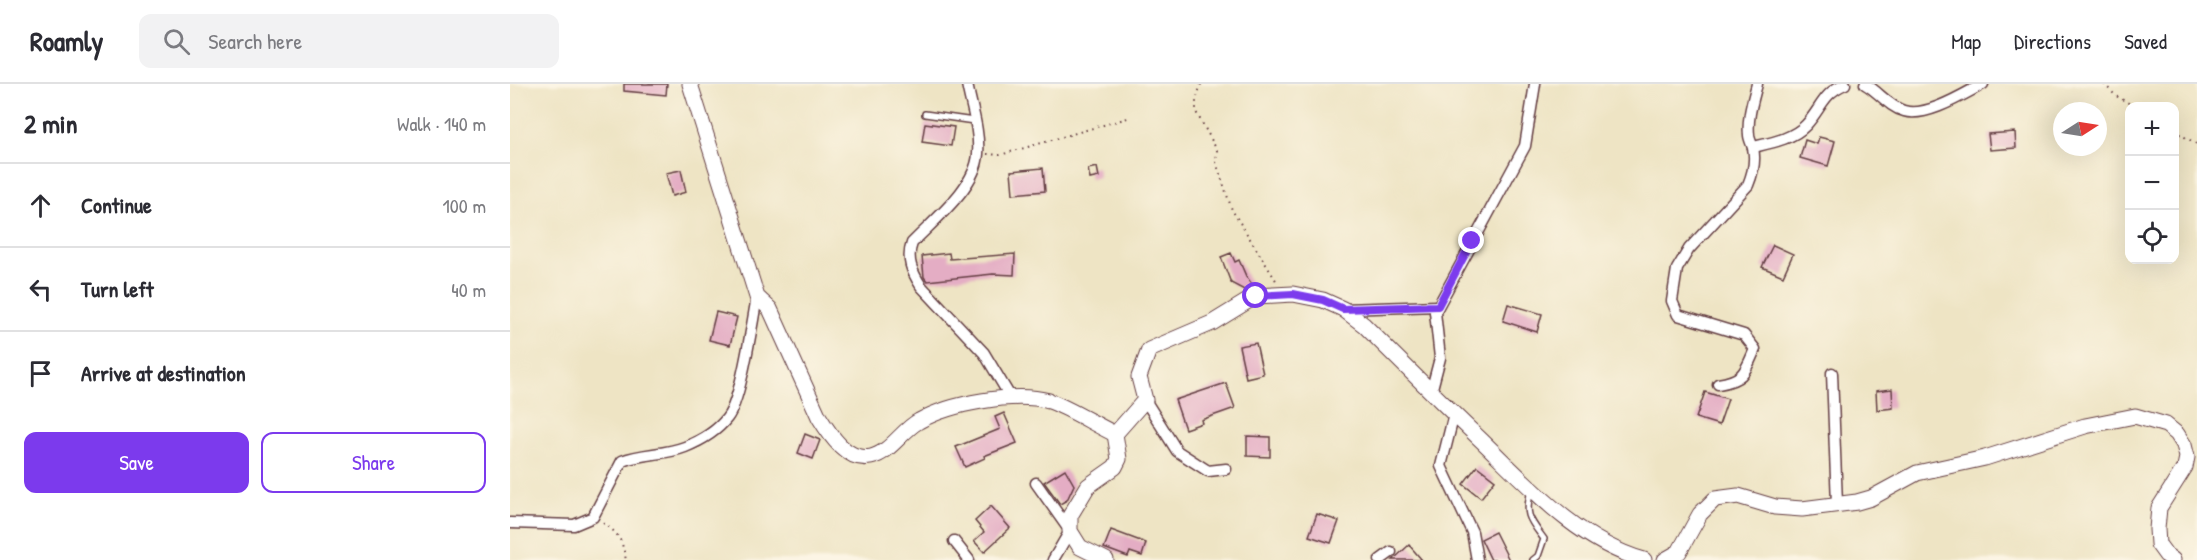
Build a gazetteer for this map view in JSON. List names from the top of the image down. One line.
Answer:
{"north":"right","page":{"header":"Roamly","search":"Search here","nav":["Map","Directions","Saved"],"heading":["2 min","Walk · 140 m"],"map_buttons":["+","−"],"list":[["Continue","100 m"],["Turn left","40 m"],"Arrive at destination"],"buttons":["Save","Share"]}}
